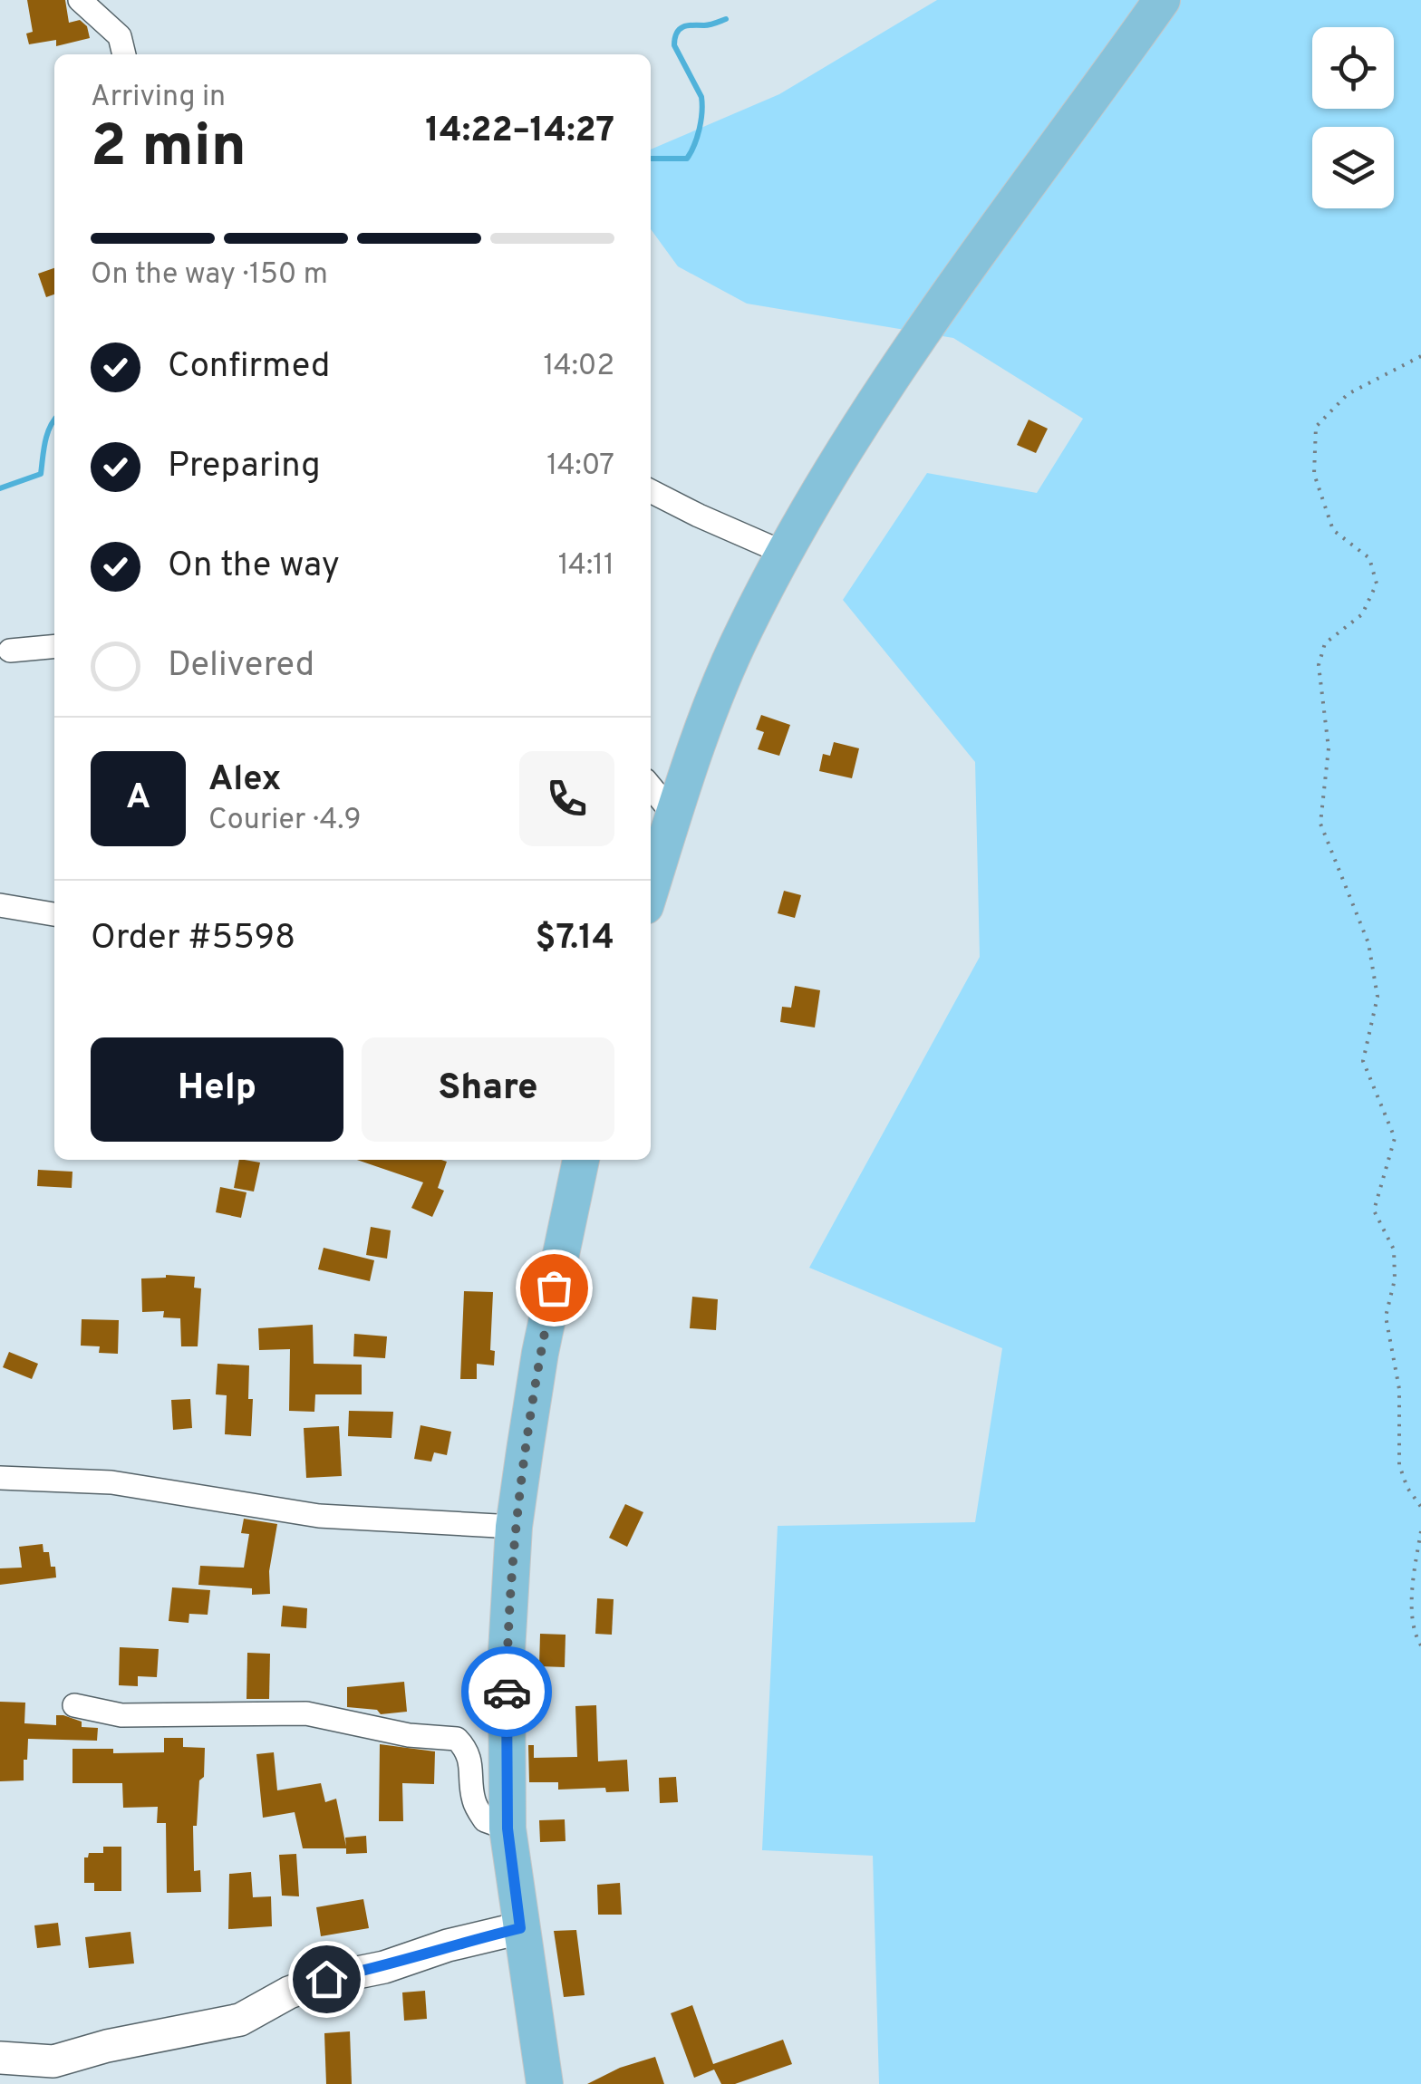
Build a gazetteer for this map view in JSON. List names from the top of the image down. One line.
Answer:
{"page":{"heading":["2 min","Arriving in","14:22–14:27"],"panel":["Alex","Courier · 4.9","Order #5598","$7.14"],"bar":"On the way · 150 m","list":[["Confirmed","14:02"],["Preparing","14:07"],["On the way","14:11"],"Delivered"],"round":"A","buttons":["Help","Share"]}}
